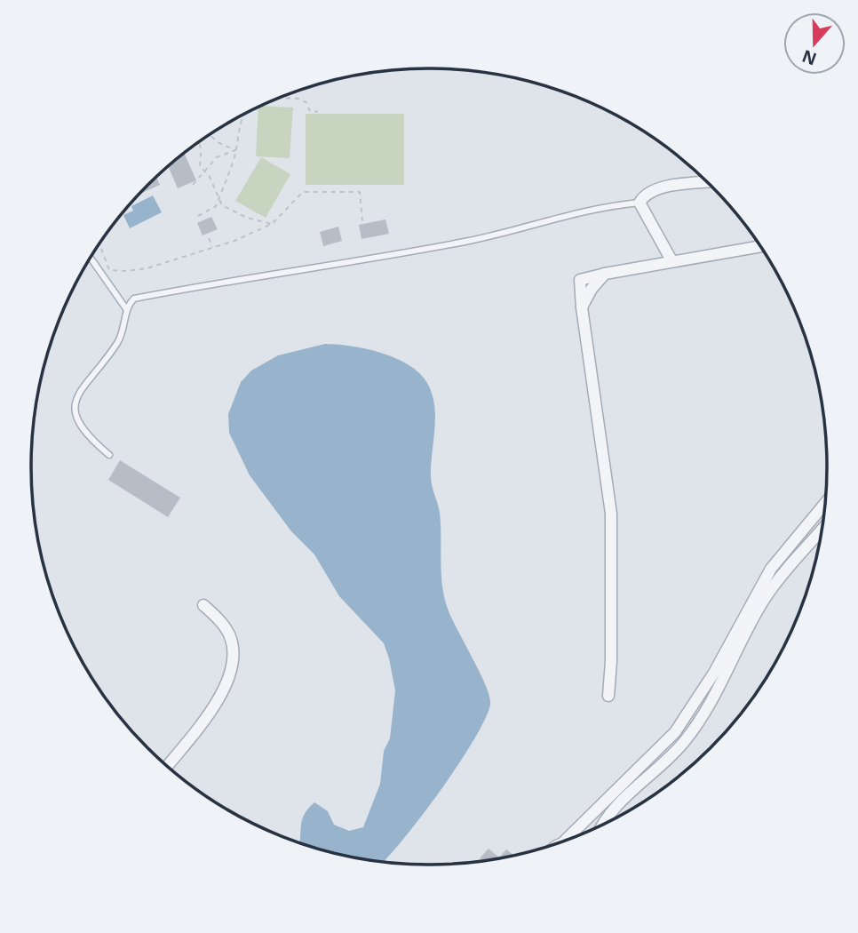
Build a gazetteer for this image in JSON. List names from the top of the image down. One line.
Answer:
{"north":"bottom"}
